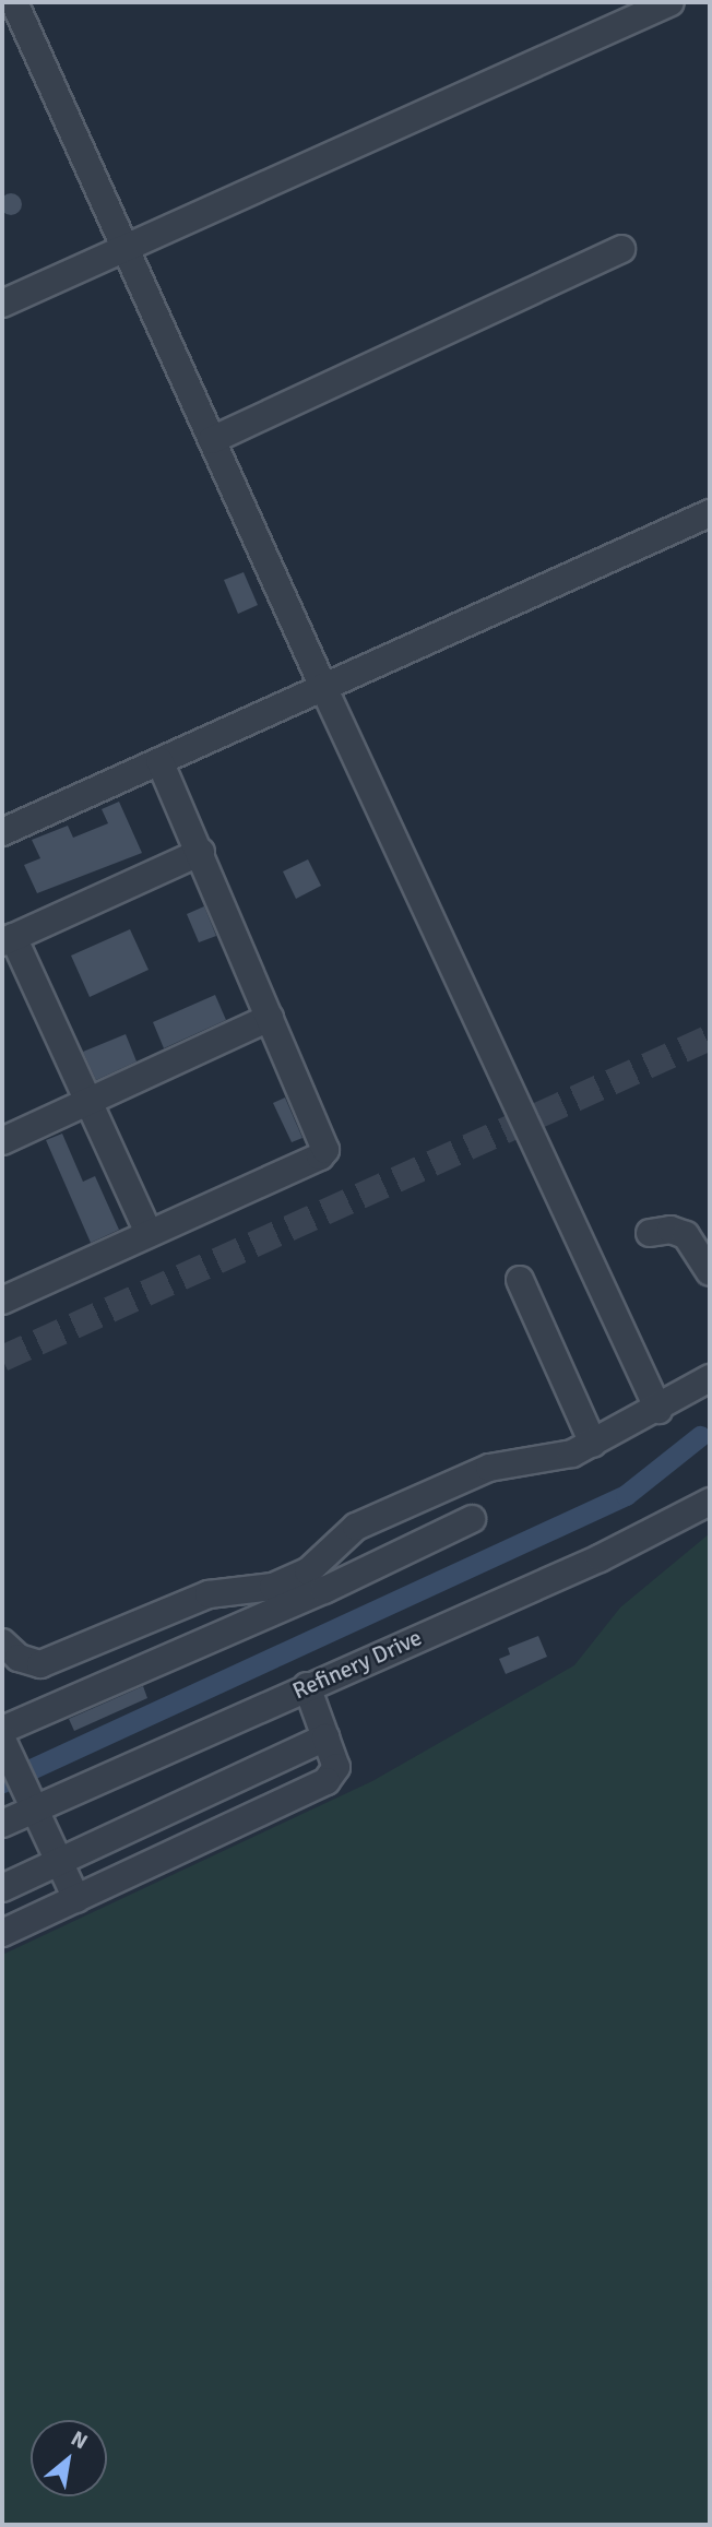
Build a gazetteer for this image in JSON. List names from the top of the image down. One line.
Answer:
{"streets":{"street":["Refinery Drive"]},"north":"top right"}
